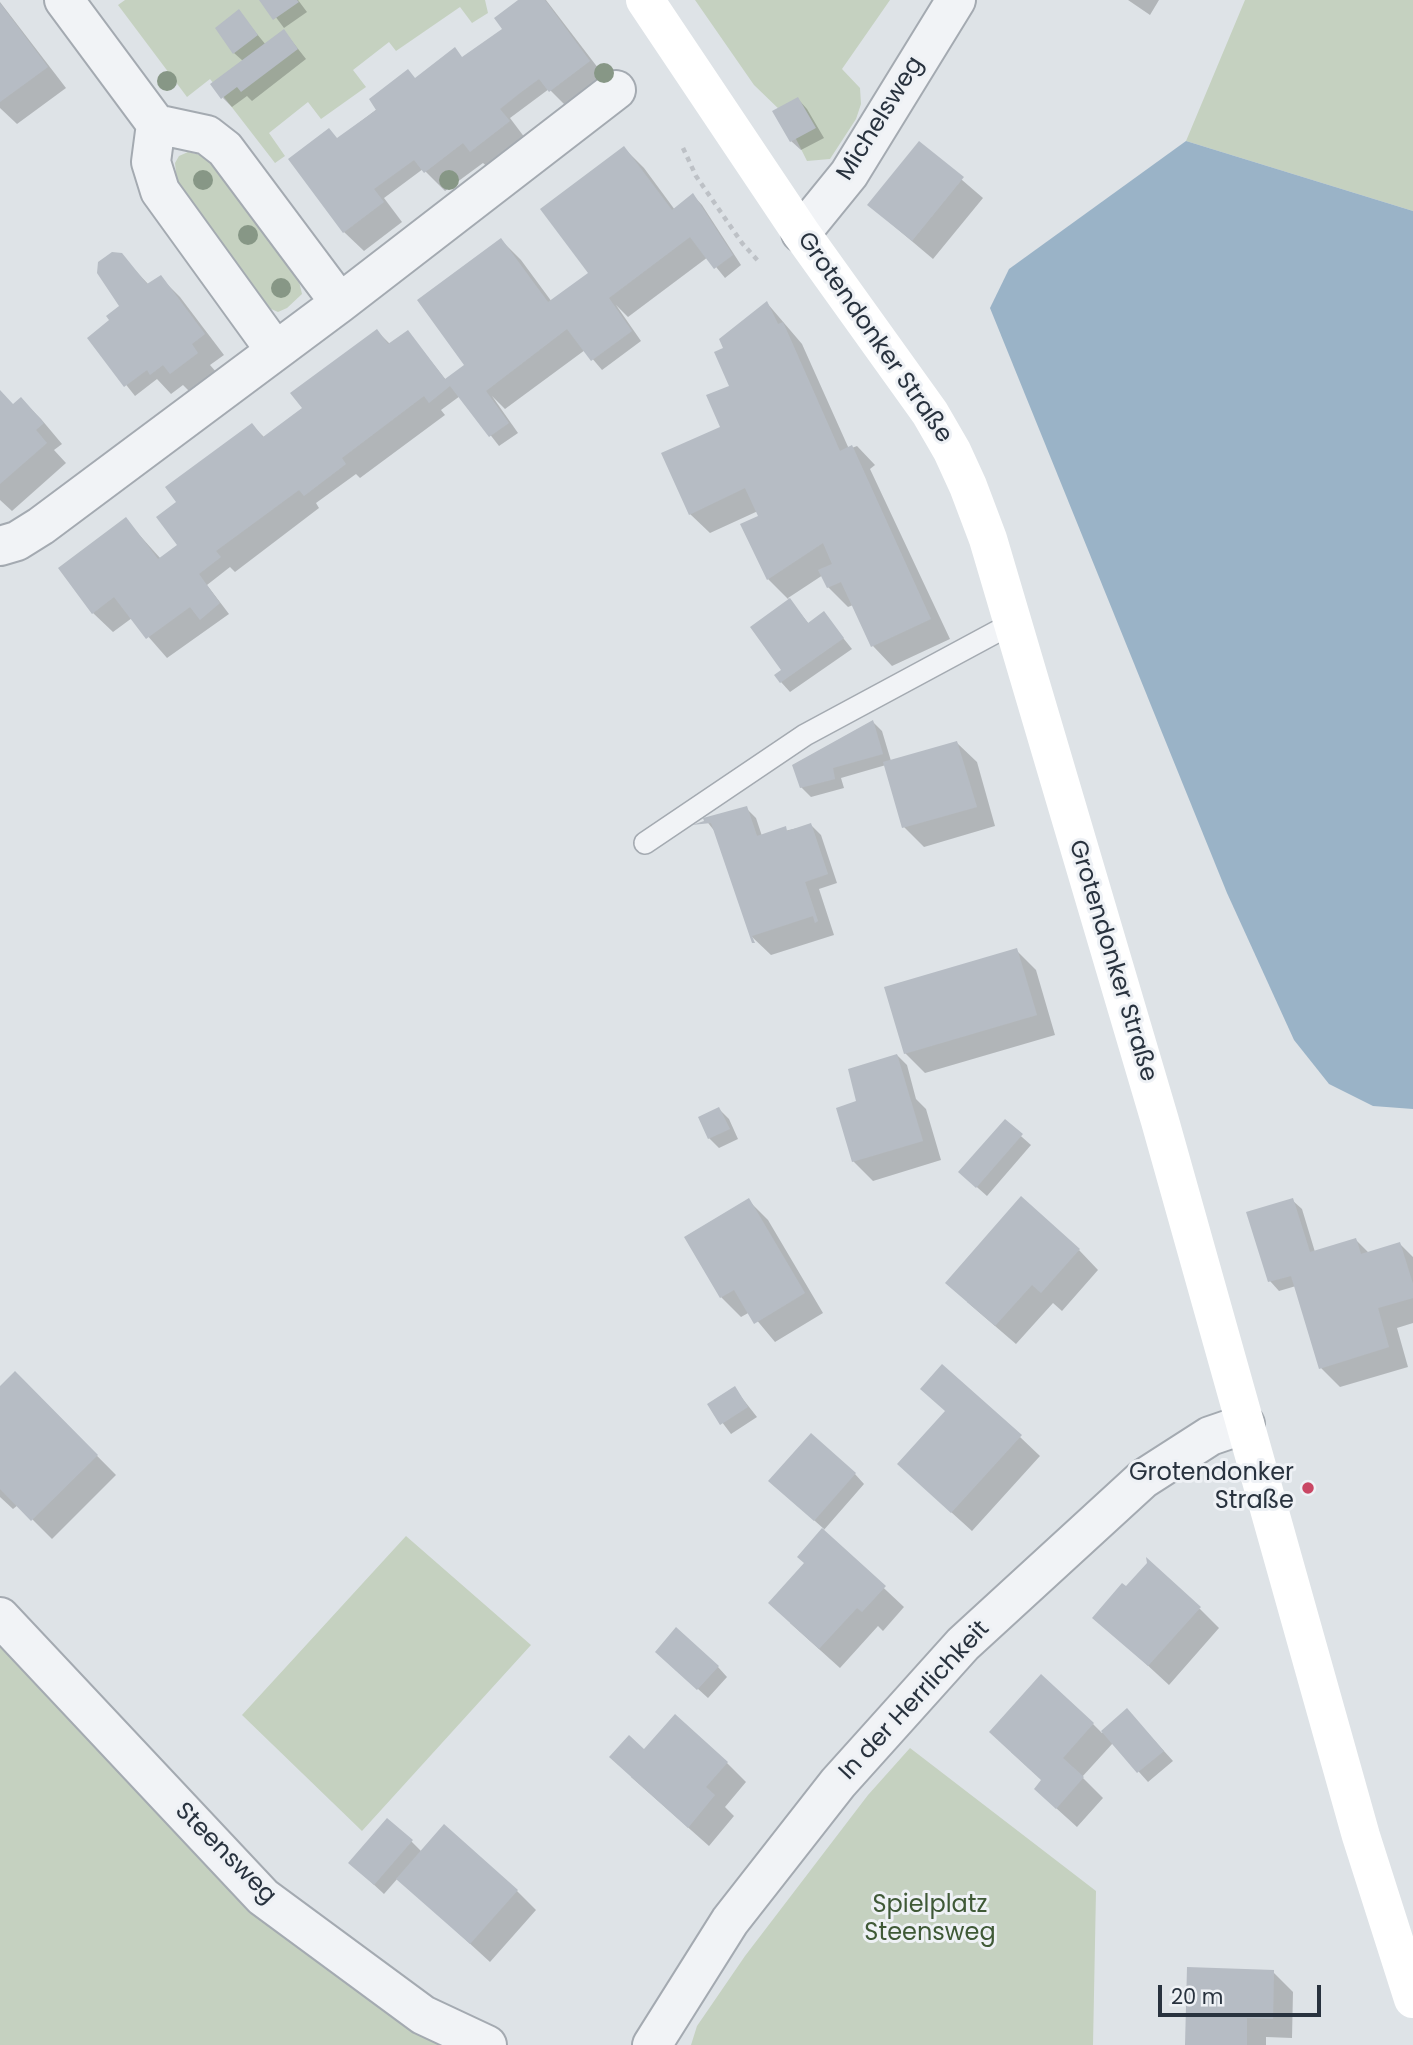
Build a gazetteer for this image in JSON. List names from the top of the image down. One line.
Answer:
{"streets":{"main road":["Grotendonker Straße"],"street":["Michelsweg","In der Herrlichkeit","Steensweg"]},"crossings":[["Michelsweg","Grotendonker Straße"],["Grotendonker Straße","In der Herrlichkeit"]],"parks":["Spielplatz Steensweg"],"places":["Grotendonker Straße"],"scale_bar":"20 m"}
